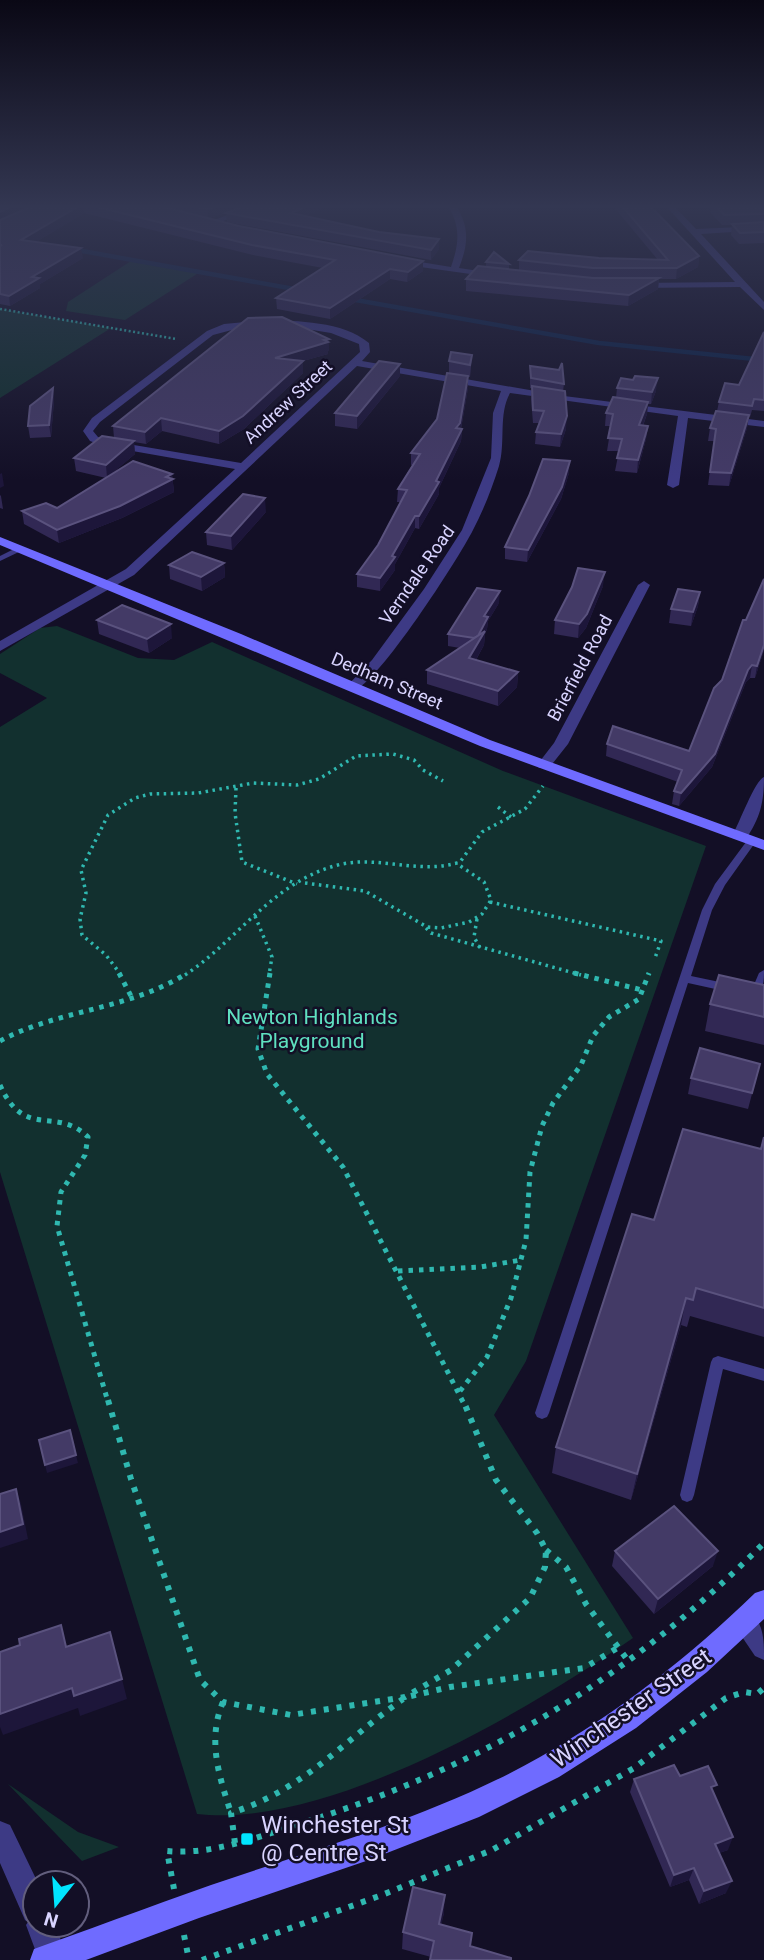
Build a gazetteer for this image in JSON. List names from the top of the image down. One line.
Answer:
{"streets":{"main road":["Dedham Street","Winchester Street"],"street":["Andrew Street","Verndale Road","Brierfield Road"]},"crossings":[["Andrew Street","Dedham Street"],["Verndale Road","Dedham Street"],["Brierfield Road","Dedham Street"]],"parks":["Newton Highlands Playground"],"places":{"transit":["Winchester St @ Centre St"]},"north":"bottom"}
